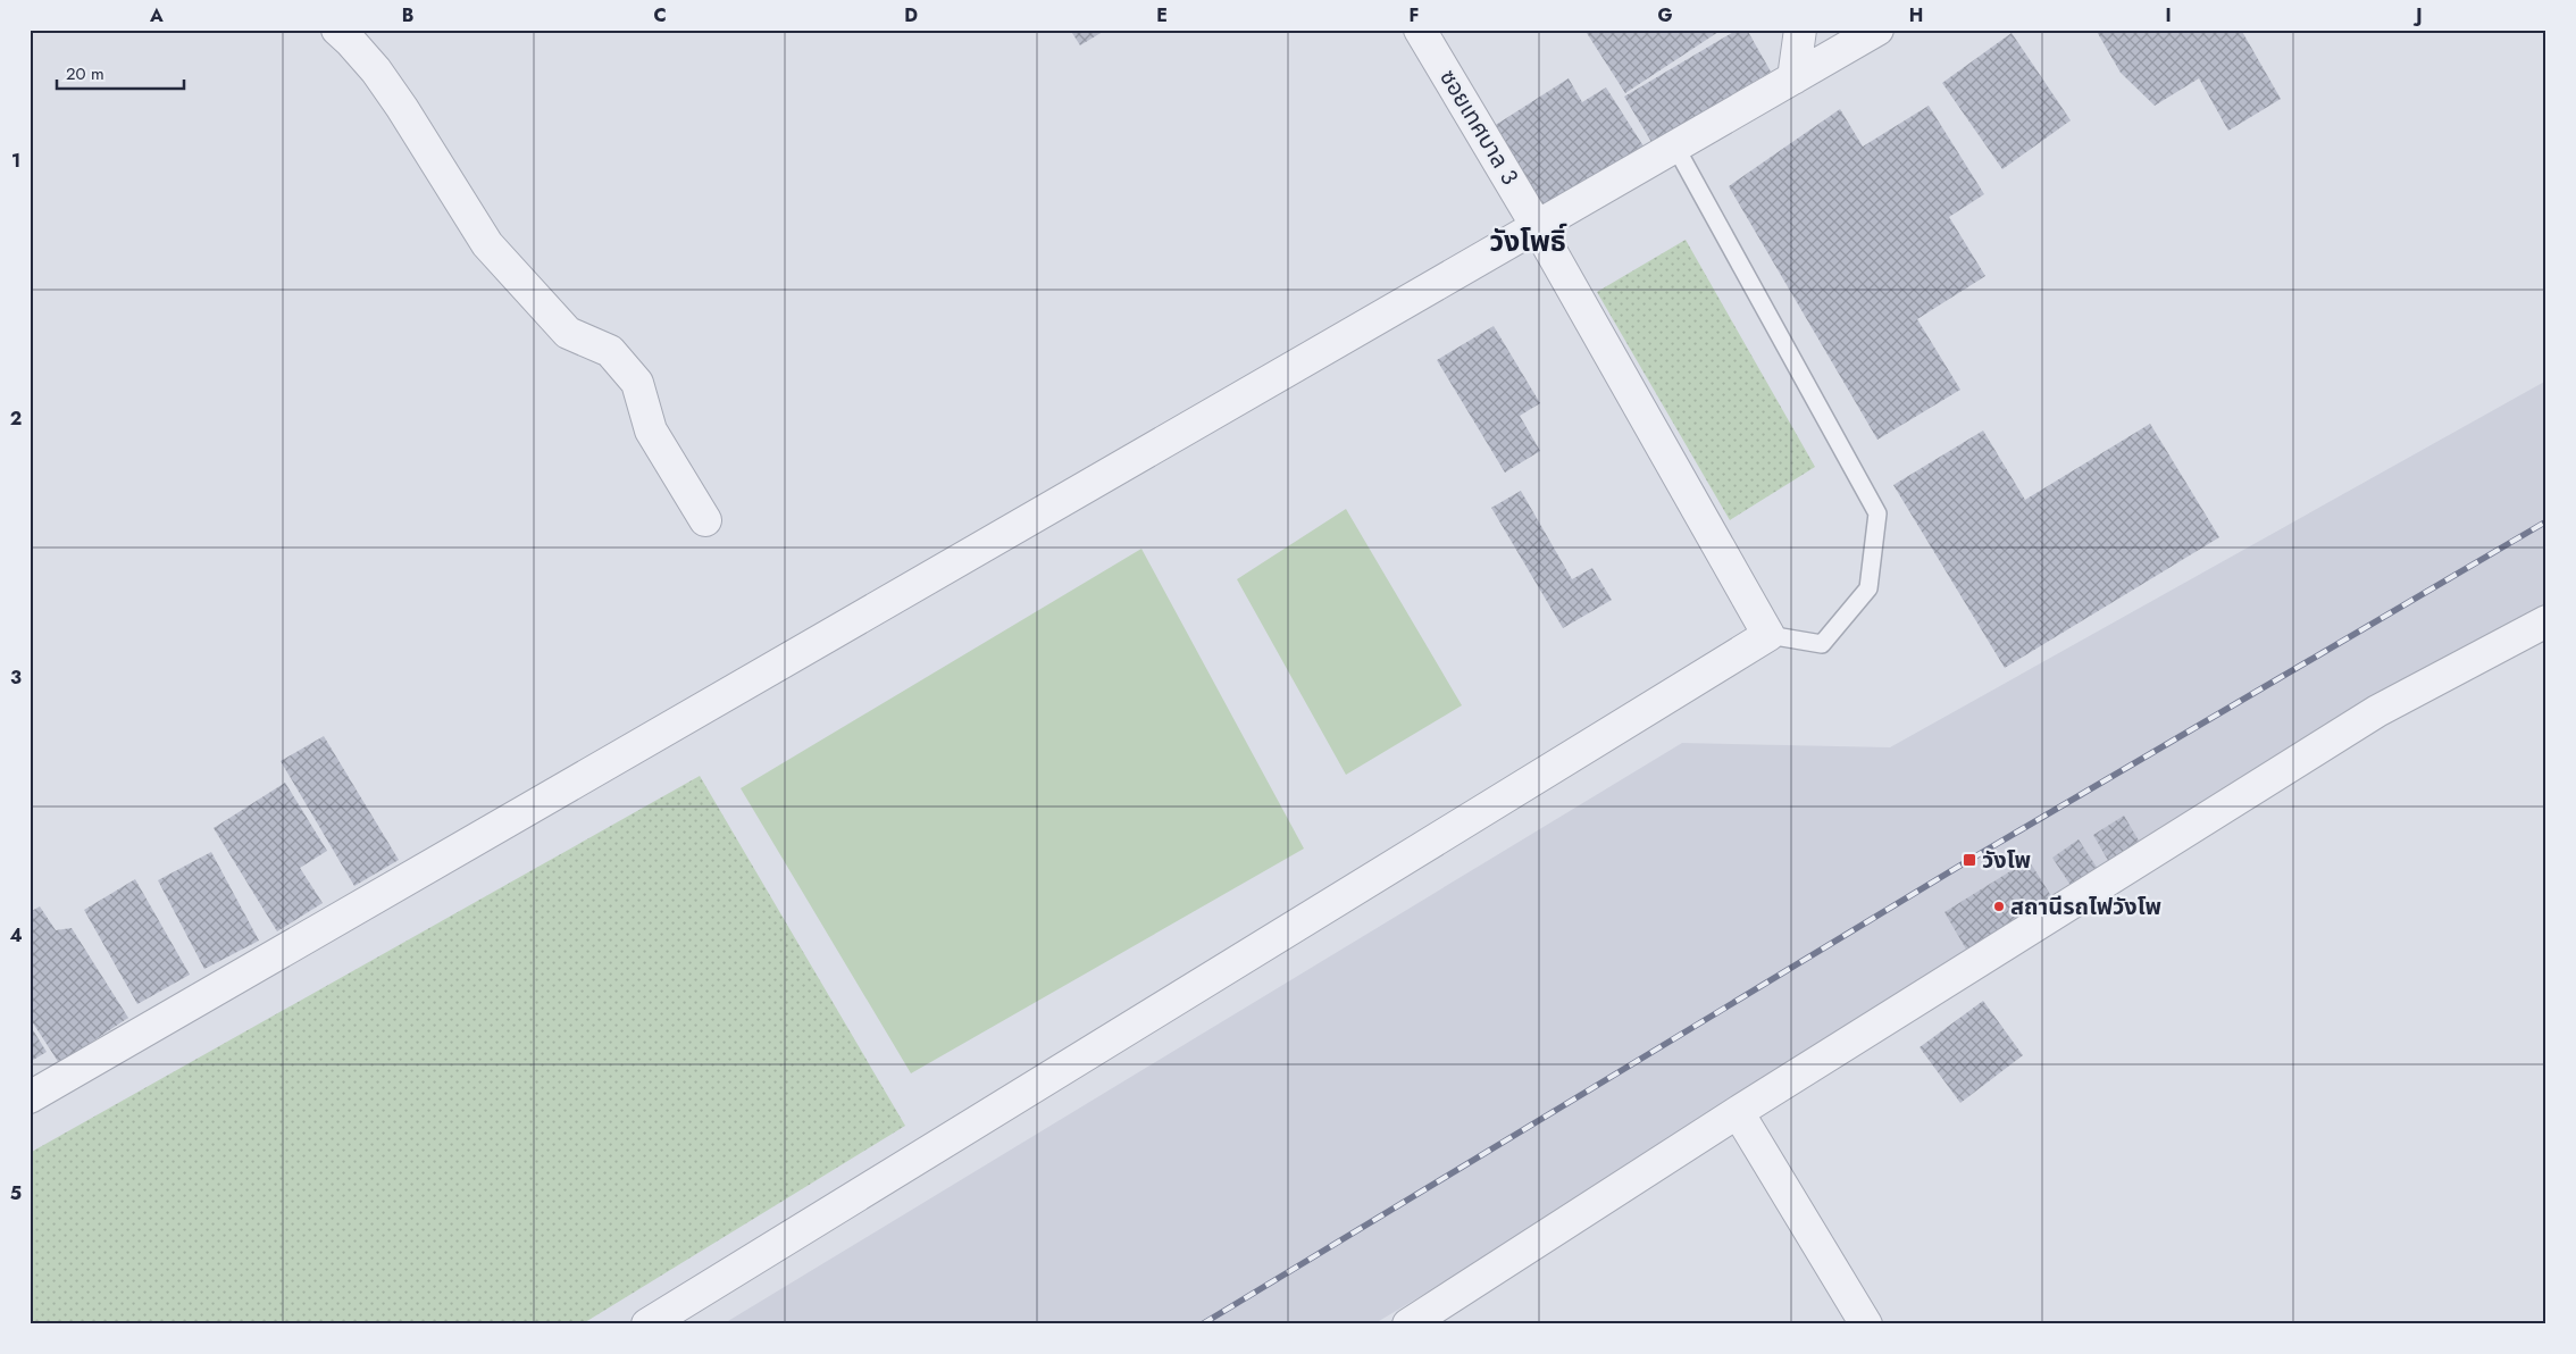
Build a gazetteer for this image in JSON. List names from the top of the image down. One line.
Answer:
{"streets":{"street":["ซอยเทศบาล 3"]},"districts":["วังโพธิ์"],"places":{"transit":["วังโพ"],"other":["สถานีรถไฟวังโพ"]},"scale_bar":"20 m","grid":{"columns":["A","B","C","D","E","F","G","H","I","J"],"rows":["1","2","3","4","5"]}}
